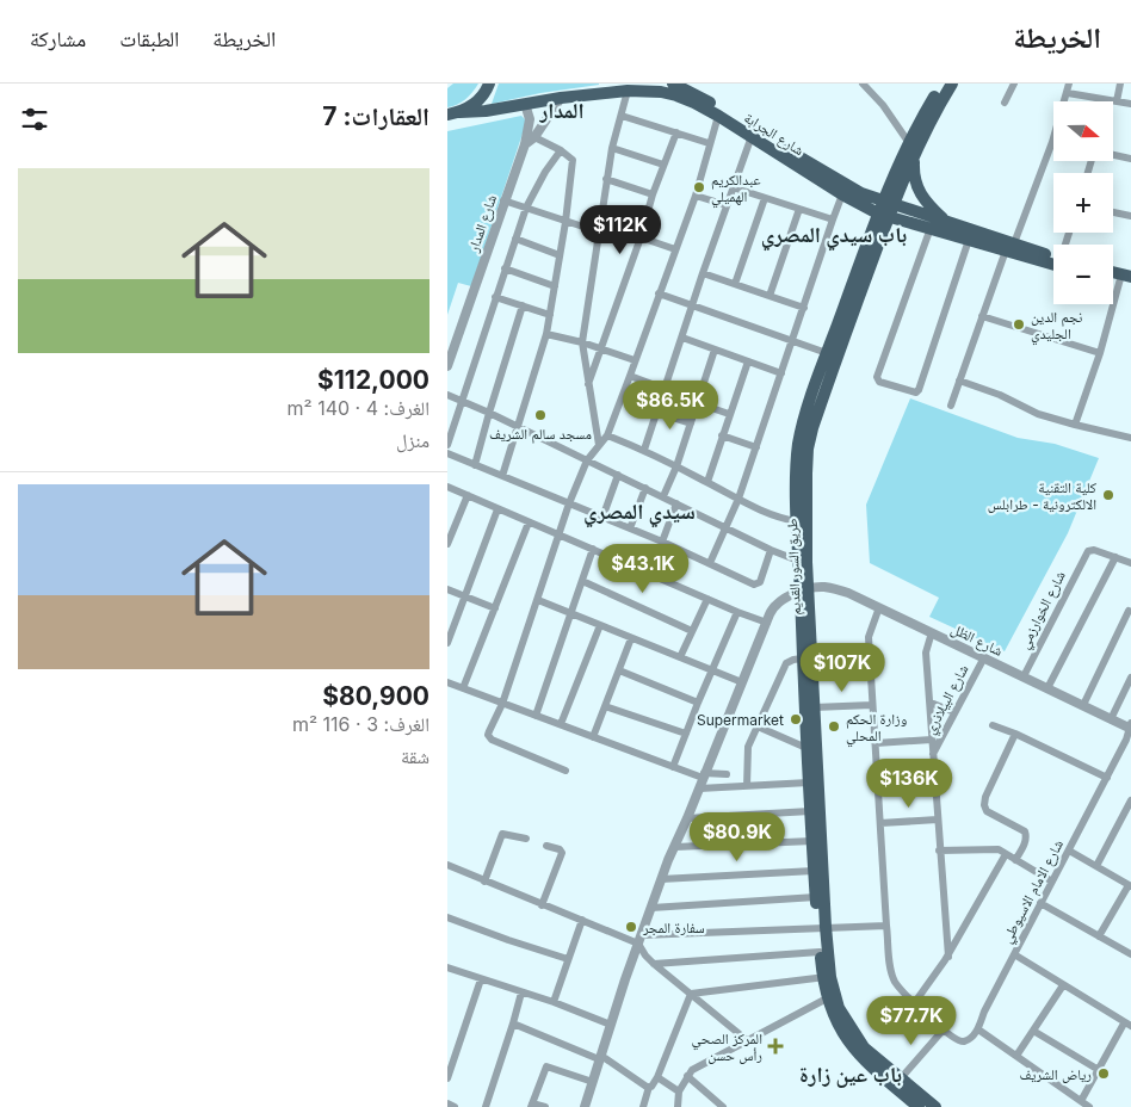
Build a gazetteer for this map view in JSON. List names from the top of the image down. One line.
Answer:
{"streets":{"main road":["شارع الجرابة","طريق السور القديم"],"street":["شارع المدار","شارع الخوارزمي","شارع الظل","شارع البيلاذري","شارع الامام الاسيوطي"]},"crossings":[["شارع الجرابة","شارع المدار"],["شارع الجرابة","طريق السور القديم"],["طريق السور القديم","شارع الظل"],["شارع الخوارزمي","شارع الظل"],["شارع الظل","شارع البيلاذري"],["شارع الظل","شارع الامام الاسيوطي"]],"districts":["المدار","باب سيدي المصري","سيدي المصري","باب عين زارة"],"places":{"other":["عبدالكريم الهميلي","نجم الدين الجليدي","مسجد سالم الشريف","كلية التقنية الالكترونية - طرابلس","Supermarket","وزارة الحكم المحلي","سفارة المجر","رياض الشريف"],"health":["المركز الصحي رأس حسن"]},"north":"right","page":{"header":"الخريطة","nav":["الخريطة","الطبقات","مشاركة"],"heading":"العقارات: 7","map_buttons":["+","−"],"list":[{"name":"$112,000","note":"الغرف: 4 · 140 m² · منزل"},{"name":"$80,900","note":"الغرف: 3 · 116 m² · شقة"}],"price":["$112K","$86.5K","$43.1K","$107K","$136K","$80.9K","$77.7K"]}}
